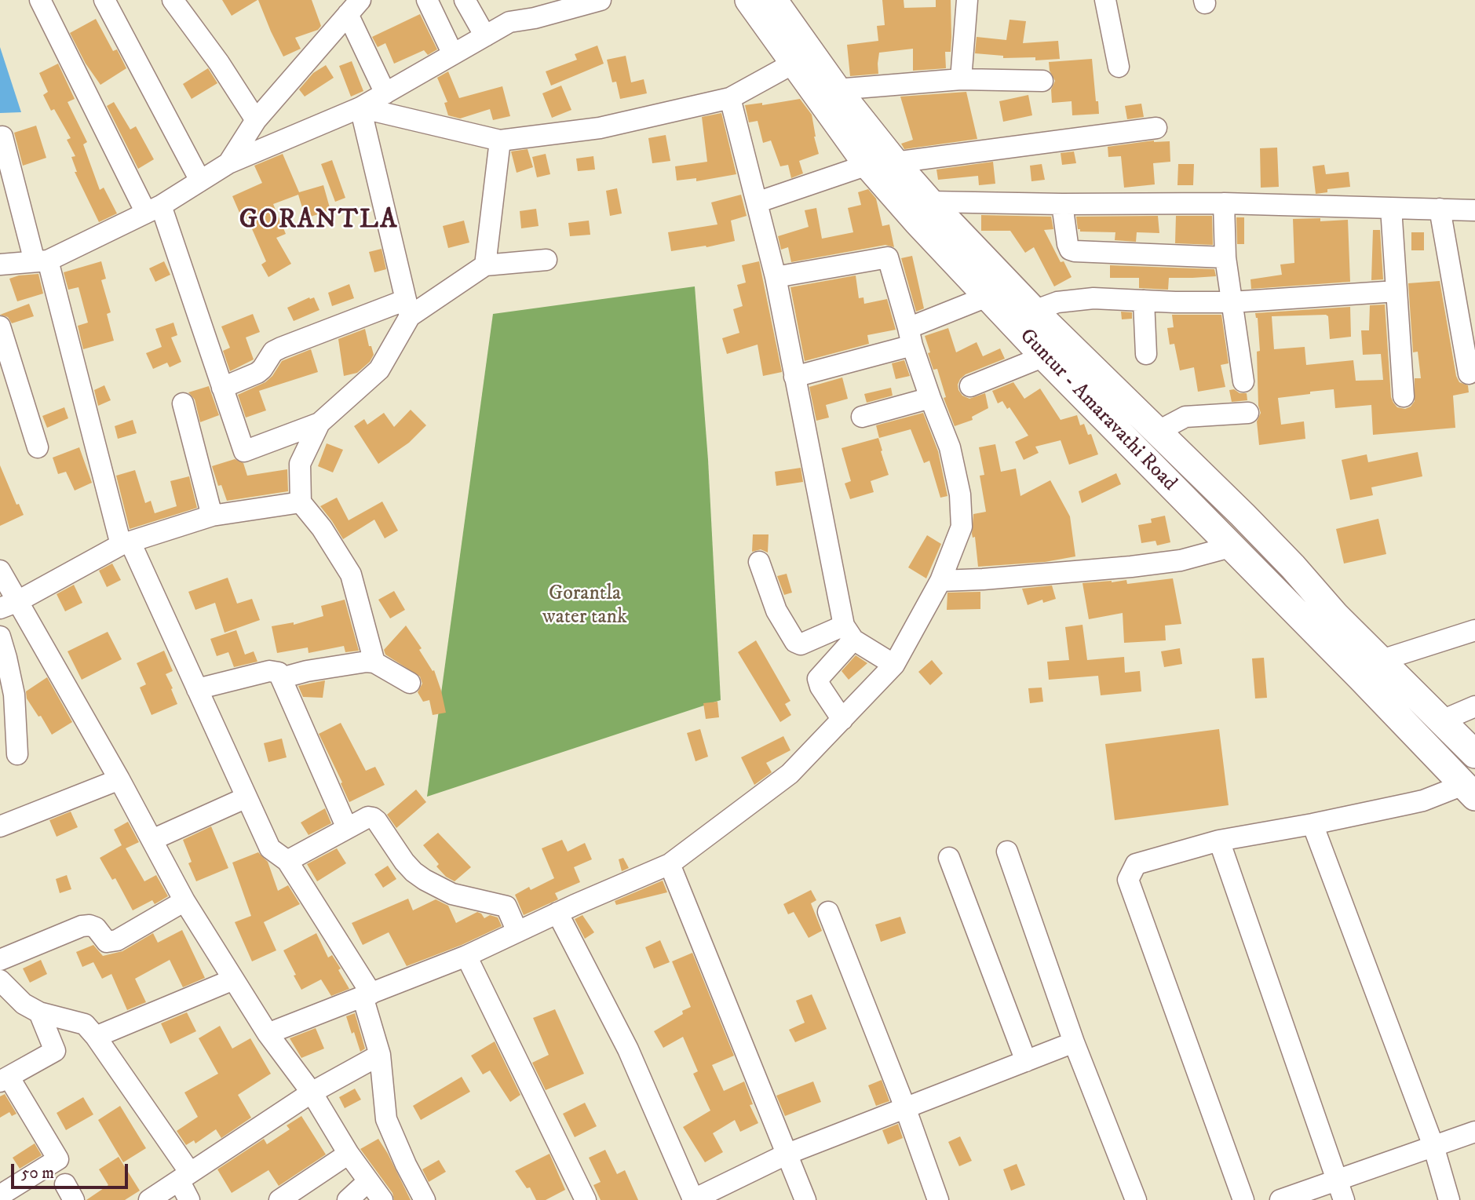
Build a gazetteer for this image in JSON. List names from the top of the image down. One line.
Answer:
{"streets":{"main road":["Guntur - Amaravathi Road"]},"districts":["GORANTLA"],"parks":["Gorantla water tank"],"scale_bar":"50 m"}
